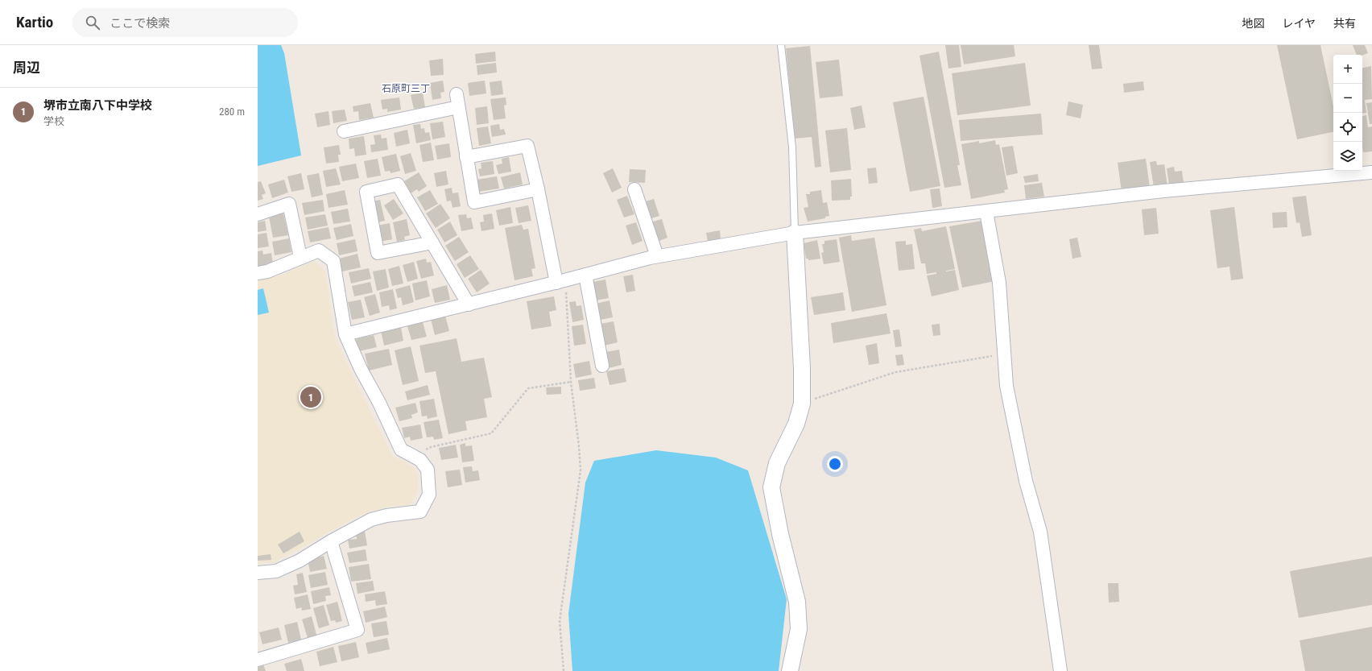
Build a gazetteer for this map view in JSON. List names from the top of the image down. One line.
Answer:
{"districts":["石原町三丁"],"page":{"header":"Kartio","search":"ここで検索","nav":["地図","レイヤ","共有"],"heading":"周辺","map_buttons":["+","−"],"list":[{"mark":"1","name":"堺市立南八下中学校","note":"学校","value":"280 m"}],"pins":"1"}}
